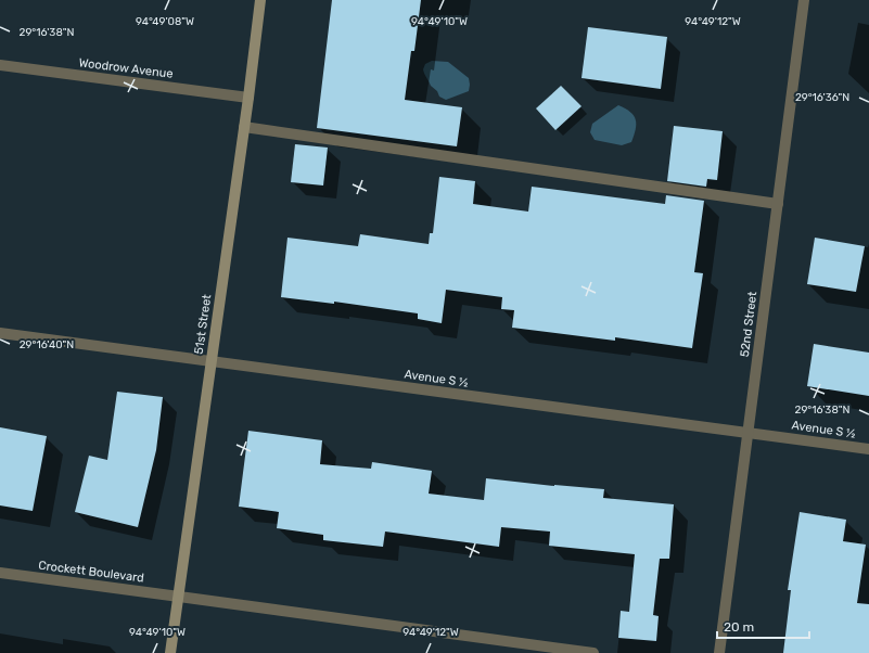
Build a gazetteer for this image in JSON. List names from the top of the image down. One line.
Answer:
{"streets":{"street":["Woodrow Avenue","51st Street","52nd Street","Avenue S ½","Crockett Boulevard"]},"crossings":[["Woodrow Avenue","51st Street"],["51st Street","Avenue S ½"],["51st Street","Crockett Boulevard"],["52nd Street","Avenue S ½"]],"scale_bar":"20 m","coordinates":["94°49'08\"W","94°49'10\"W","94°49'12\"W","29°16'38\"N","29°16'36\"N","29°16'40\"N"]}
